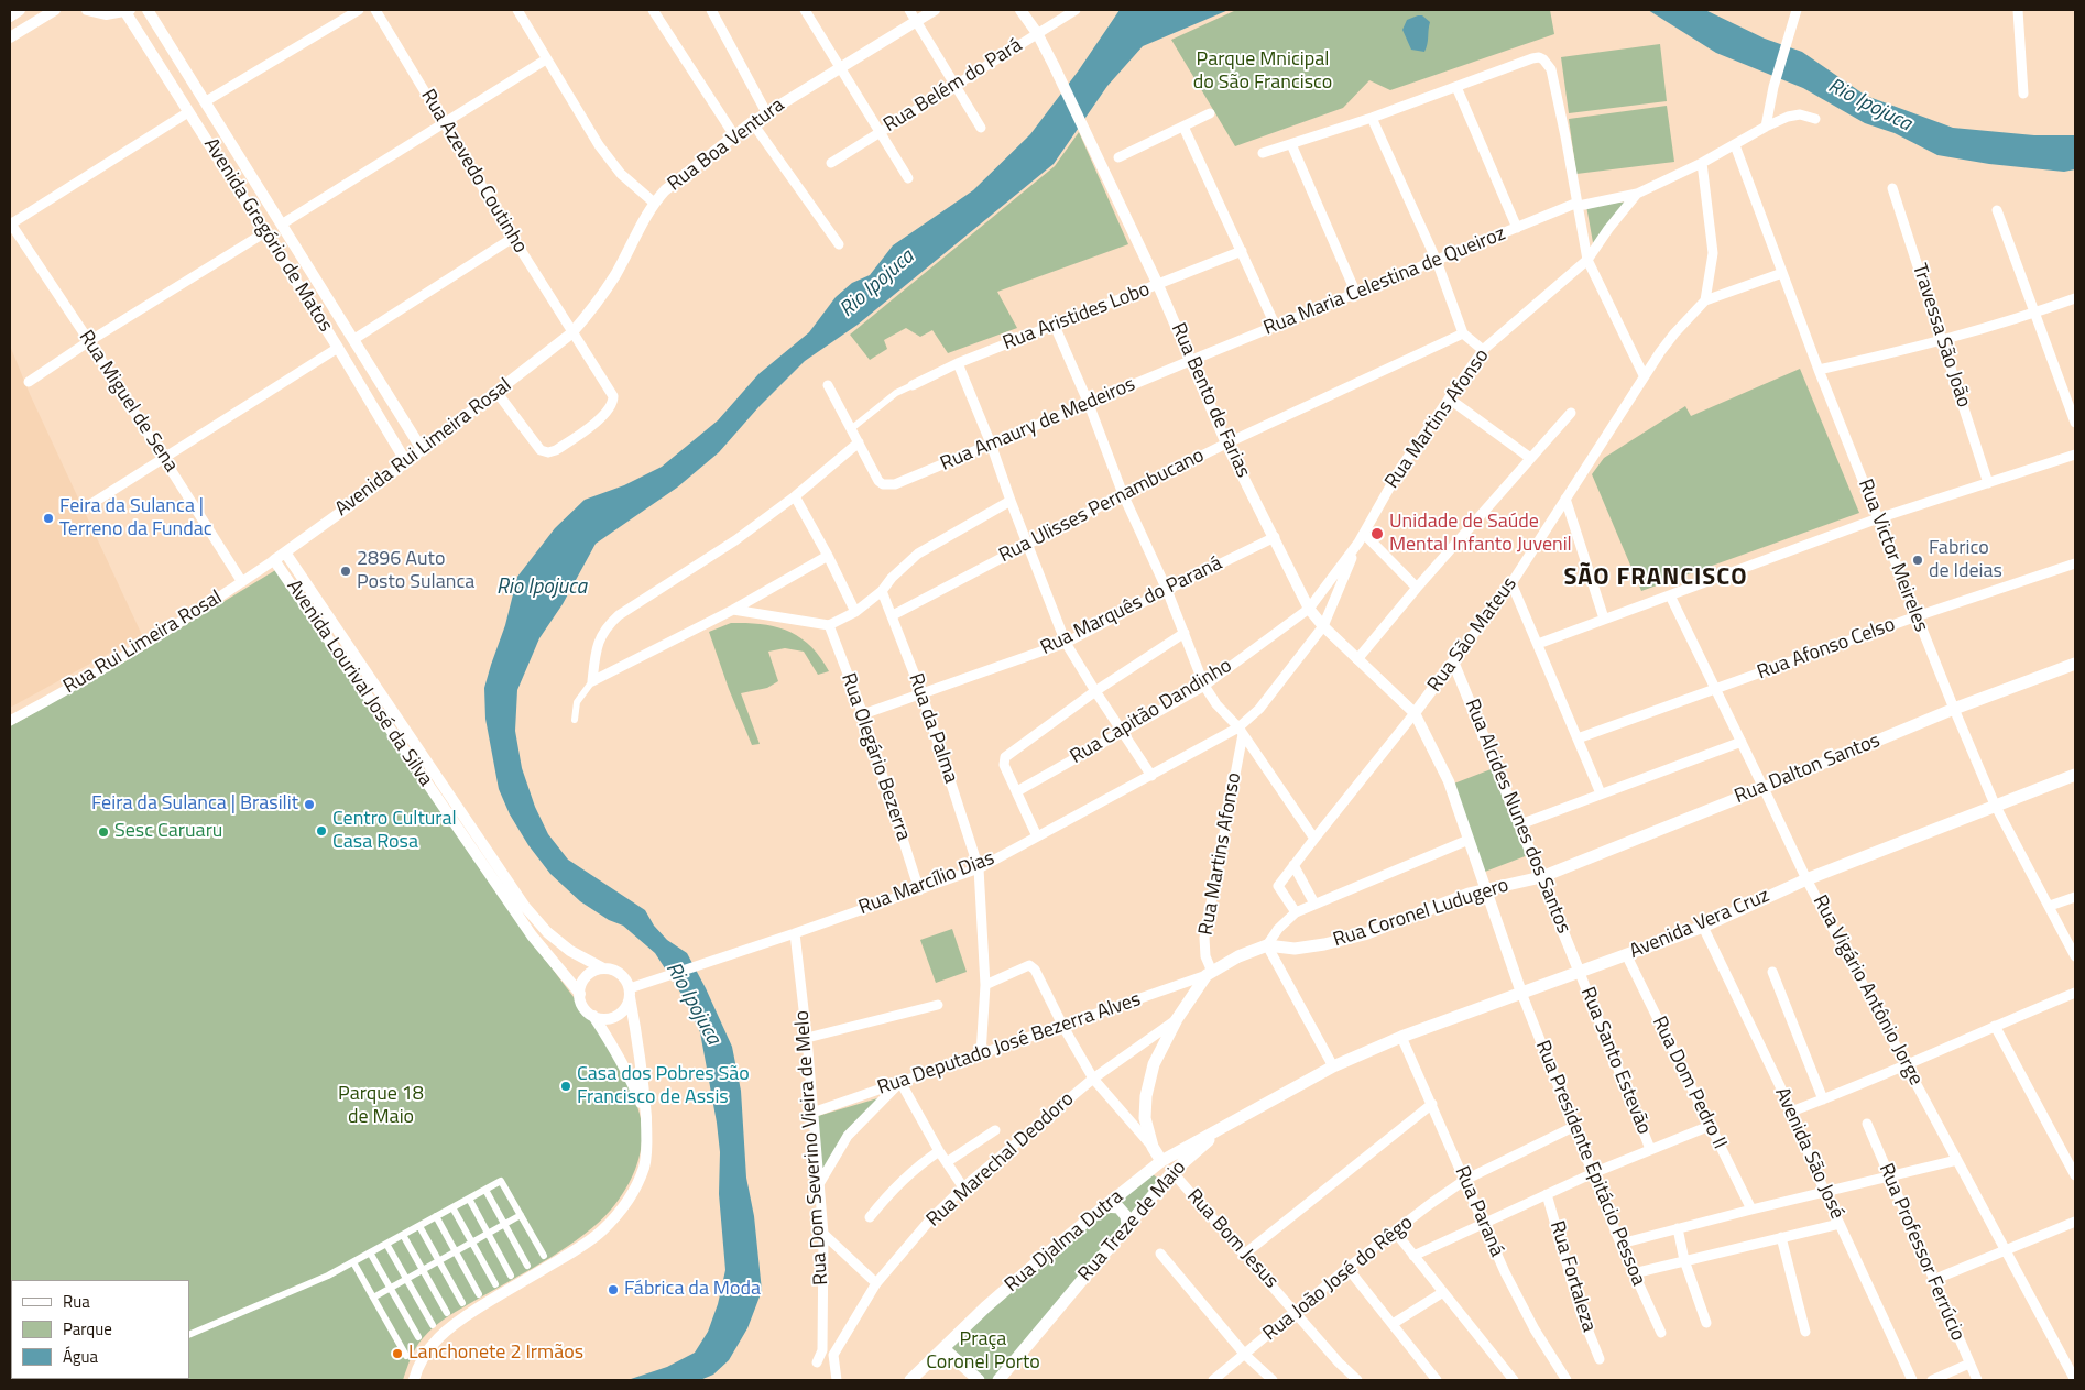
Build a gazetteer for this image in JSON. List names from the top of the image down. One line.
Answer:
{"streets":{"main road":["Rua Dalton Santos","Rua Coronel Ludugero","Avenida Vera Cruz","Rua Treze de Maio","Rua Djalma Dutra"],"street":["Rua Belém do Pará","Rua Boa Ventura","Rua Azevedo Coutinho","Avenida Gregório de Matos","Rua Maria Celestina de Queiroz","Rua Aristides Lobo","Travessa São João","Rua Bento de Farias","Rua Miguel de Sena","Rua Martins Afonso","Rua Amaury de Medeiros","Avenida Rui Limeira Rosal","Rua Ulisses Pernambucano","Rua Victor Meireles","Rua Marquês do Paraná","Rua São Mateus","Rua Rui Limeira Rosal","Rua Afonso Celso","Avenida Lourival José da Silva","Rua Capitão Dandinho","Rua da Palma","Rua Olegário Bezerra","Rua Alcides Nunes dos Santos","Rua Marcílio Dias","Rua Vigário Antônio Jorge","Rua Deputado José Bezerra Alves","Rua Santo Estevão","Rua Dom Pedro II","Rua Dom Severino Vieira de Melo","Avenida São José","Rua Marechal Deodoro","Rua Presidente Epitácio Pessoa","Rua Paraná","Rua Bom Jesus","Rua Professor Ferrúcio","Rua Fortaleza","Rua João José do Rêgo"]},"crossings":[["Rua Belém do Pará","Rua Bento de Farias"],["Rua Boa Ventura","Rua Azevedo Coutinho"],["Rua Boa Ventura","Avenida Rui Limeira Rosal"],["Rua Azevedo Coutinho","Avenida Rui Limeira Rosal"],["Avenida Gregório de Matos","Avenida Rui Limeira Rosal"],["Rua Maria Celestina de Queiroz","Rua Bento de Farias"],["Rua Maria Celestina de Queiroz","Rua Martins Afonso"],["Rua Maria Celestina de Queiroz","Rua Amaury de Medeiros"],["Rua Aristides Lobo","Rua Bento de Farias"],["Rua Bento de Farias","Rua Martins Afonso"],["Rua Bento de Farias","Rua Amaury de Medeiros"],["Rua Bento de Farias","Rua Ulisses Pernambucano"],["Rua Bento de Farias","Rua Marquês do Paraná"],["Rua Bento de Farias","Rua São Mateus"],["Rua Bento de Farias","Rua Capitão Dandinho"],["Rua Miguel de Sena","Rua Rui Limeira Rosal"],["Rua Martins Afonso","Rua Victor Meireles"],["Rua Martins Afonso","Rua Capitão Dandinho"],["Rua Martins Afonso","Rua Marcílio Dias"],["Rua Martins Afonso","Rua Deputado José Bezerra Alves"],["Avenida Rui Limeira Rosal","Rua Rui Limeira Rosal"],["Avenida Rui Limeira Rosal","Avenida Lourival José da Silva"],["Rua Ulisses Pernambucano","Rua da Palma"],["Rua Victor Meireles","Rua Afonso Celso"],["Rua Victor Meireles","Rua Dalton Santos"],["Rua Victor Meireles","Avenida Vera Cruz"],["Rua Marquês do Paraná","Rua da Palma"],["Rua Marquês do Paraná","Rua Olegário Bezerra"],["Rua São Mateus","Rua Alcides Nunes dos Santos"],["Rua Rui Limeira Rosal","Avenida Lourival José da Silva"],["Rua Afonso Celso","Rua Vigário Antônio Jorge"],["Avenida Lourival José da Silva","Rua Marcílio Dias"],["Rua da Palma","Rua Marcílio Dias"],["Rua da Palma","Rua Deputado José Bezerra Alves"],["Rua Olegário Bezerra","Rua Marcílio Dias"],["Rua Dalton Santos","Rua Alcides Nunes dos Santos"],["Rua Dalton Santos","Rua Coronel Ludugero"],["Rua Dalton Santos","Rua Vigário Antônio Jorge"],["Rua Alcides Nunes dos Santos","Rua Coronel Ludugero"],["Rua Alcides Nunes dos Santos","Avenida Vera Cruz"],["Rua Alcides Nunes dos Santos","Rua Santo Estevão"],["Rua Marcílio Dias","Rua Dom Severino Vieira de Melo"],["Avenida Vera Cruz","Rua Vigário Antônio Jorge"],["Avenida Vera Cruz","Rua Santo Estevão"],["Avenida Vera Cruz","Rua Dom Pedro II"],["Avenida Vera Cruz","Avenida São José"],["Avenida Vera Cruz","Rua Presidente Epitácio Pessoa"],["Avenida Vera Cruz","Rua Paraná"],["Avenida Vera Cruz","Rua Treze de Maio"],["Avenida Vera Cruz","Rua Djalma Dutra"],["Rua Deputado José Bezerra Alves","Rua Dom Severino Vieira de Melo"],["Rua Presidente Epitácio Pessoa","Rua João José do Rêgo"],["Rua Paraná","Rua João José do Rêgo"],["Rua Treze de Maio","Rua Bom Jesus"],["Rua Treze de Maio","Rua Djalma Dutra"],["Rua Bom Jesus","Rua João José do Rêgo"]],"districts":["SÃO FRANCISCO"],"water":["Rio Ipojuca"],"parks":["Parque Mnicipal do São Francisco","Parque 18 de Maio","Praça Coronel Porto"],"places":["Feira da Sulanca | Terreno da Fundac","Unidade de Saúde Mental Infanto Juvenil","Fabrico de Ideias","2896 Auto Posto Sulanca","Feira da Sulanca | Brasilit","Centro Cultural Casa Rosa","Sesc Caruaru","Casa dos Pobres São Francisco de Assis","Fábrica da Moda","Lanchonete 2 Irmãos"],"legend":["Rua","Parque","Água"]}
